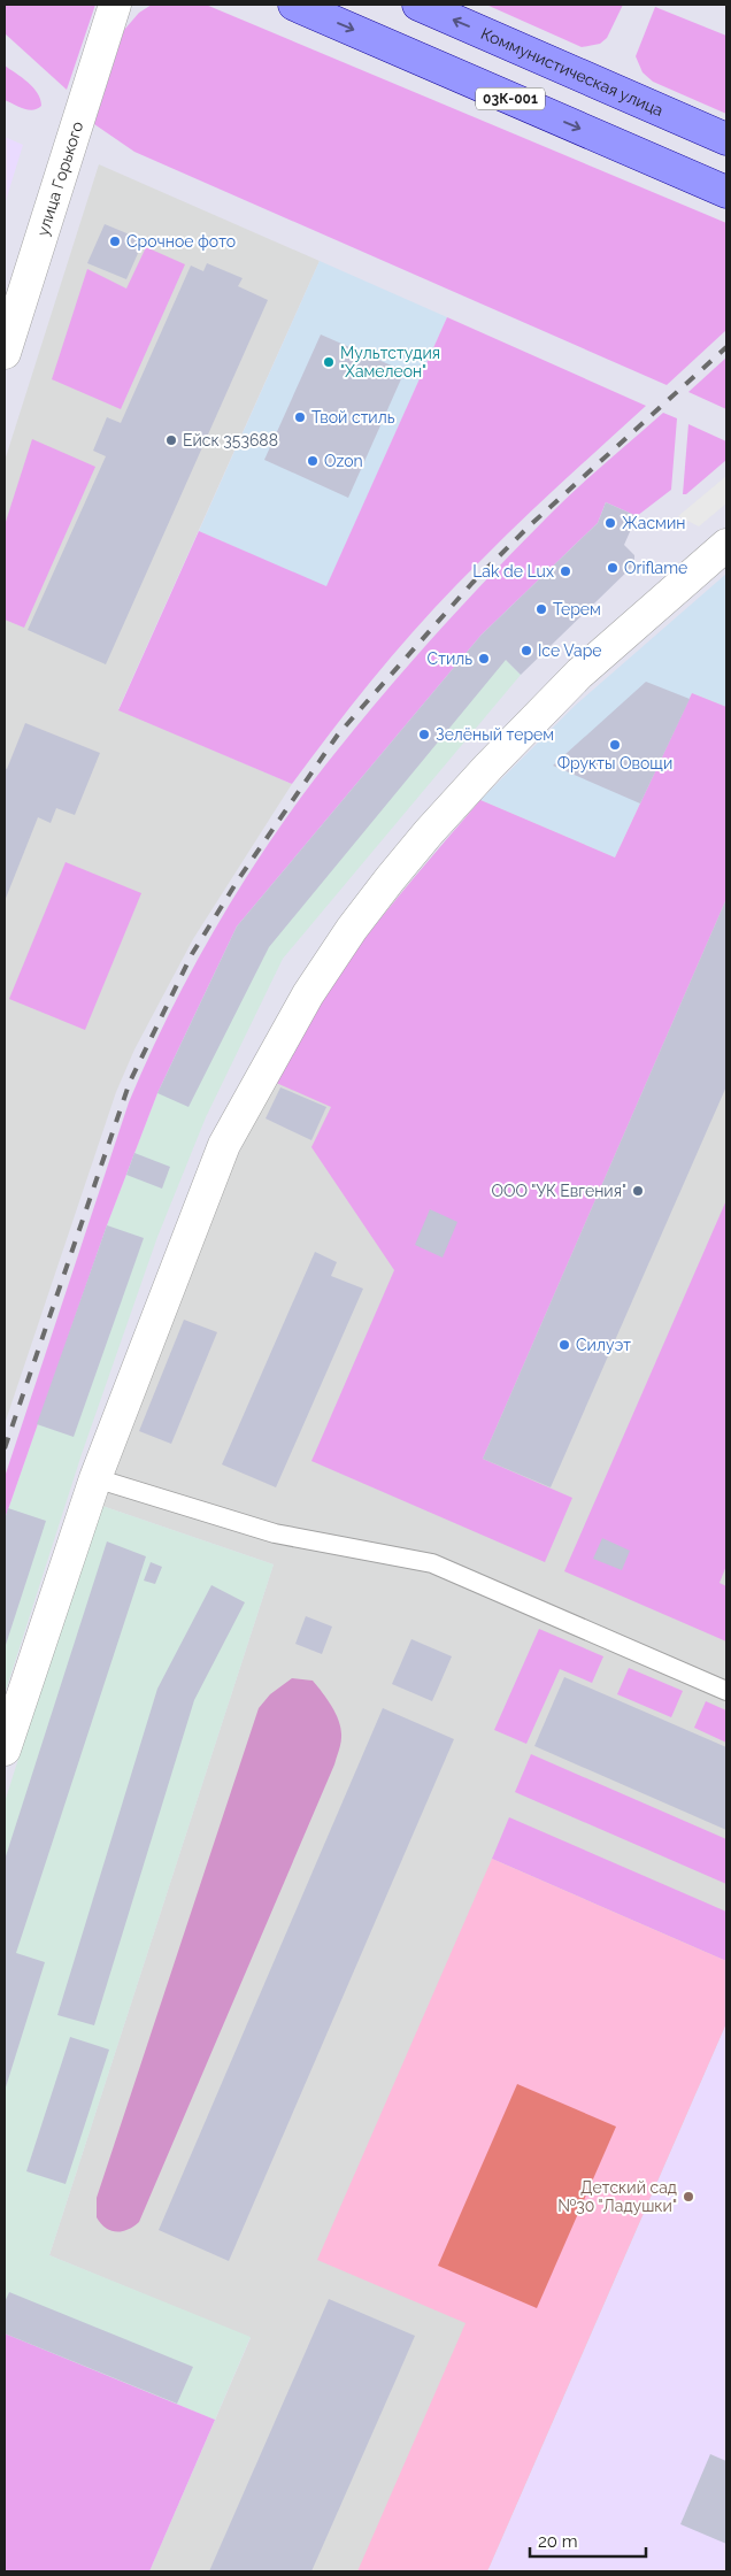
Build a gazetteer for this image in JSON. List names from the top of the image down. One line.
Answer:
{"streets":{"main road":["Коммунистическая улица","03К-001"],"street":["улица Горького"]},"places":["Срочное фото","Мультстудия \"Хамелеон\"","Твой стиль","Ейск 353688","Ozon","Жасмин","Oriflame","Lak de Lux","Терем","Ice Vape","Стиль","Зелёный терем","Фрукты Овощи","ООО \"УК Евгения\"","Силуэт","Детский сад №30 \"Ладушки\""],"scale_bar":"20 m"}
